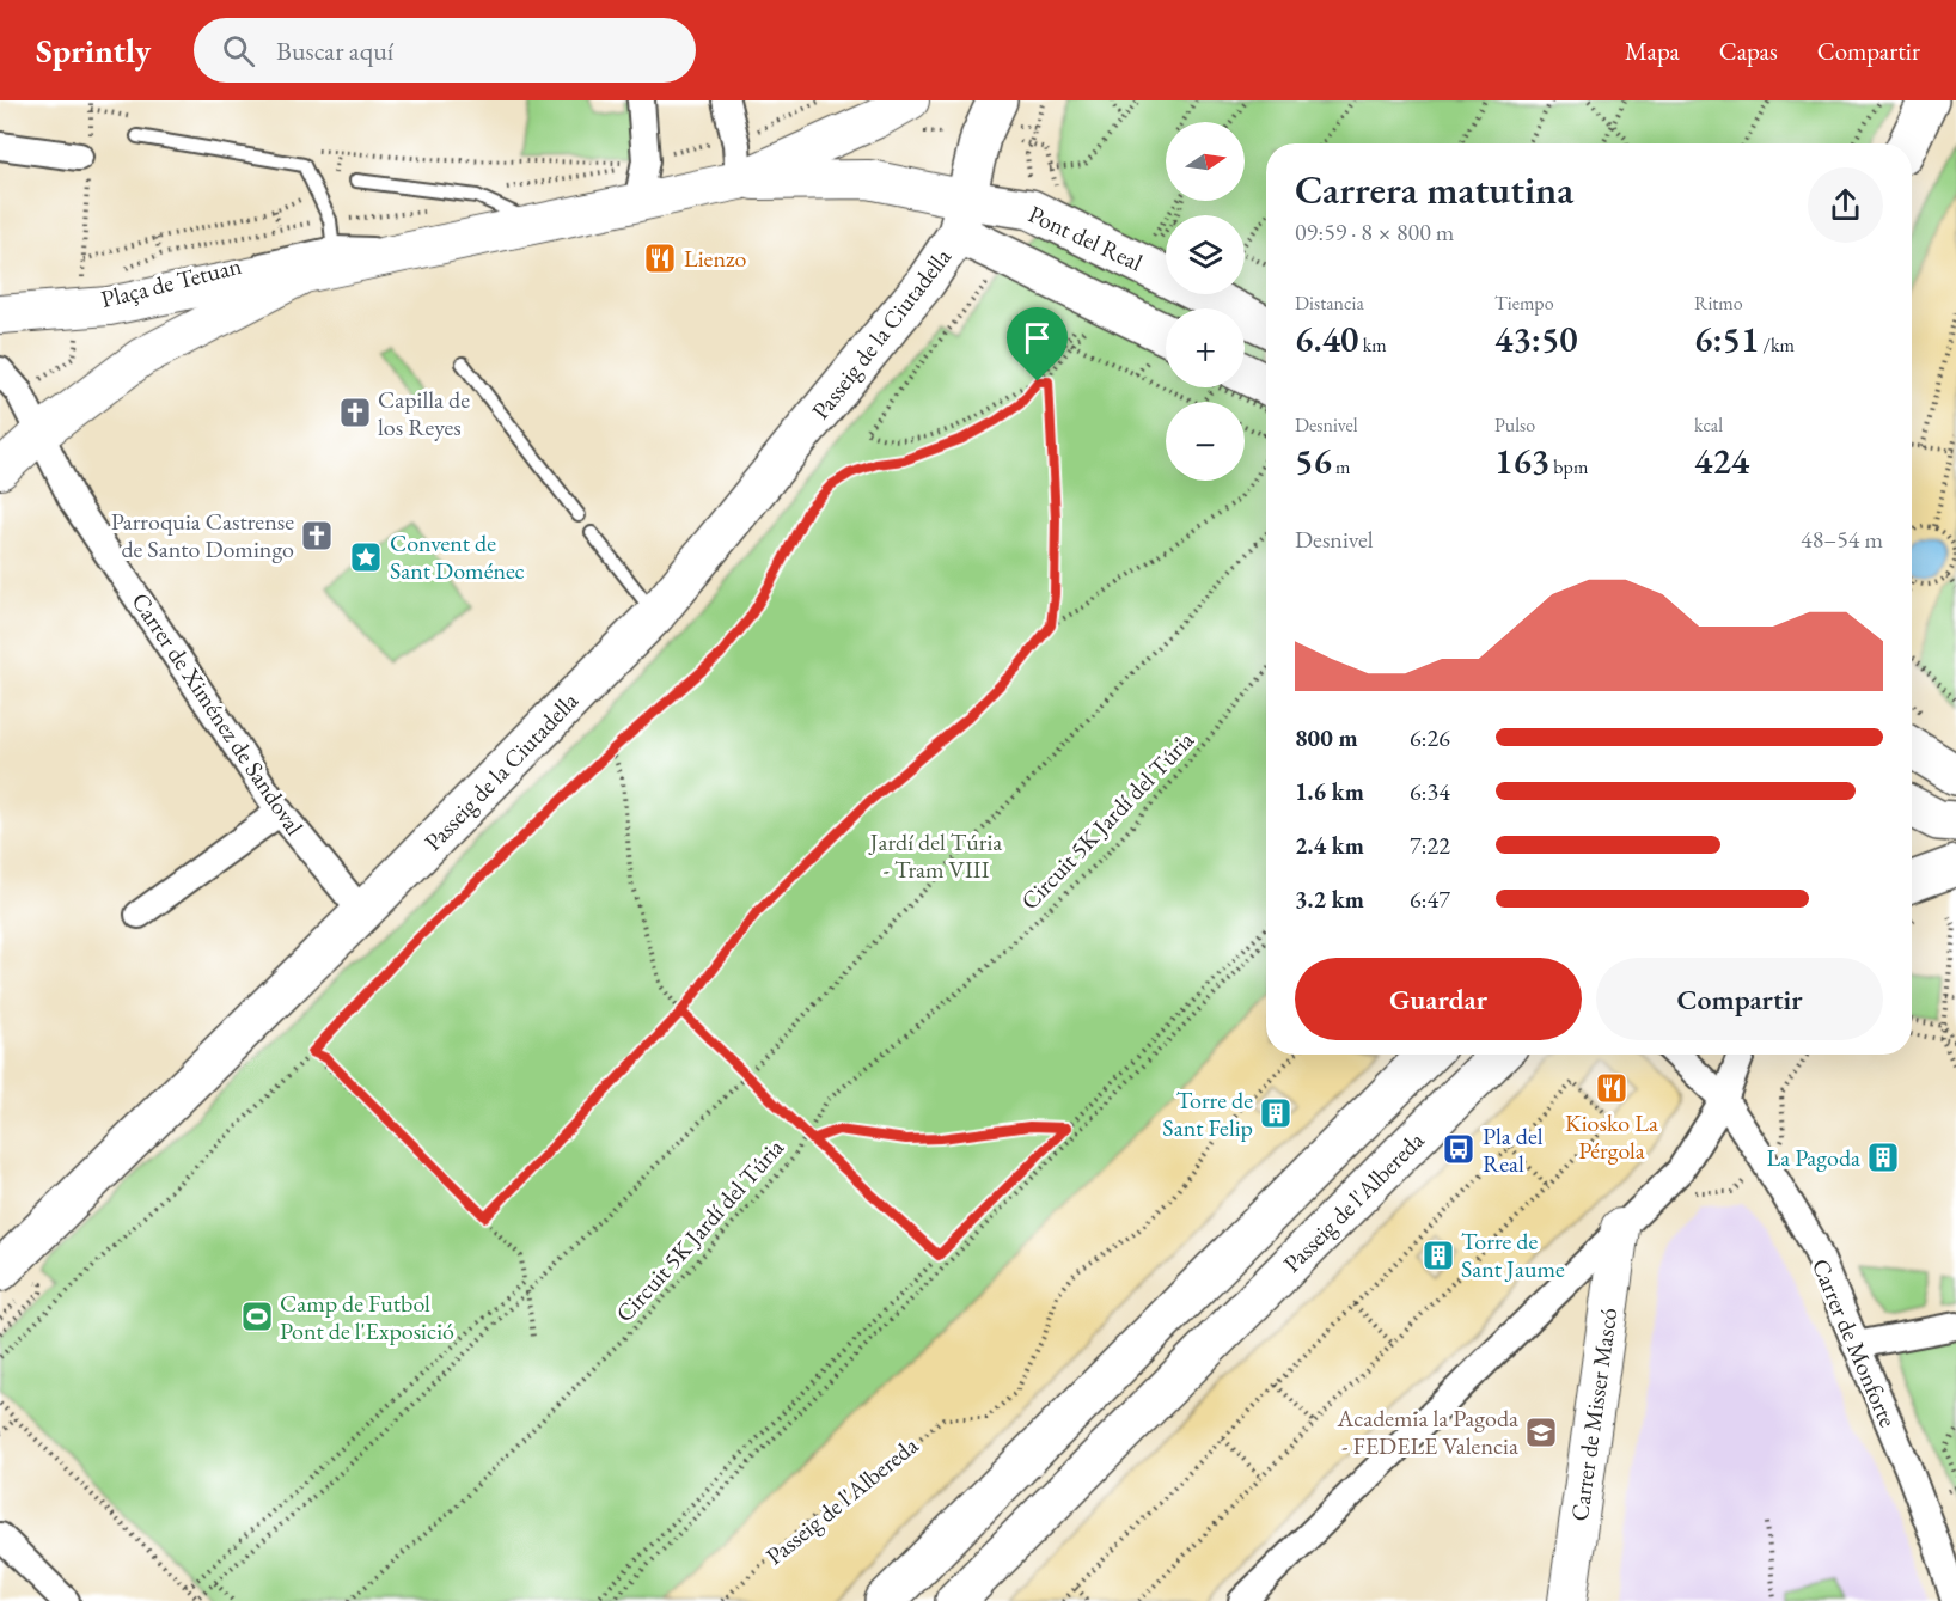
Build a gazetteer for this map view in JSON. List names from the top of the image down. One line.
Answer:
{"streets":{"main road":["Pont del Real","Plaça de Tetuan","Passeig de la Ciutadella","Passeig de l'Albereda","Carrer de Misser Mascó"],"street":["Carrer de Ximénez de Sandoval","Carrer de Monforte"],"path":["Circuit 5K Jardí del Túria"]},"crossings":[["Pont del Real","Plaça de Tetuan"],["Pont del Real","Passeig de la Ciutadella"],["Plaça de Tetuan","Passeig de la Ciutadella"],["Plaça de Tetuan","Carrer de Ximénez de Sandoval"],["Passeig de la Ciutadella","Carrer de Ximénez de Sandoval"]],"parks":["Jardí del Túria - Tram VIII"],"places":{"restaurant":["Lienzo","Kiosko La Pérgola"],"church":["Capilla de los Reyes","Parroquia Castrense de Santo Domingo"],"place":["Convent de Sant Doménec"],"building":["Torre de Sant Felip","La Pagoda","Torre de Sant Jaume"],"bus stop":["Pla del Real"],"sports":["Camp de Futbol Pont de l'Exposició"],"school or university":["Academia la Pagoda - FEDELE Valencia"]},"north":"right","page":{"header":"Sprintly","search":"Buscar aquí","nav":["Mapa","Capas","Compartir"],"map_buttons":["+","−"],"heading":["Carrera matutina","09:59 · 8 × 800 m"],"stats":[["Distancia","6.40 km"],["Tiempo","43:50"],["Ritmo","6:51 /km"],["Desnivel","56 m"],["Pulso","163 bpm"],["kcal","424"]],"chart":["Desnivel","48–54 m"],"list":[{"name":"800 m","note":"6:26"},{"name":"1.6 km","note":"6:34"},{"name":"2.4 km","note":"7:22"},{"name":"3.2 km","note":"6:47"}],"buttons":["Guardar","Compartir"]}}
